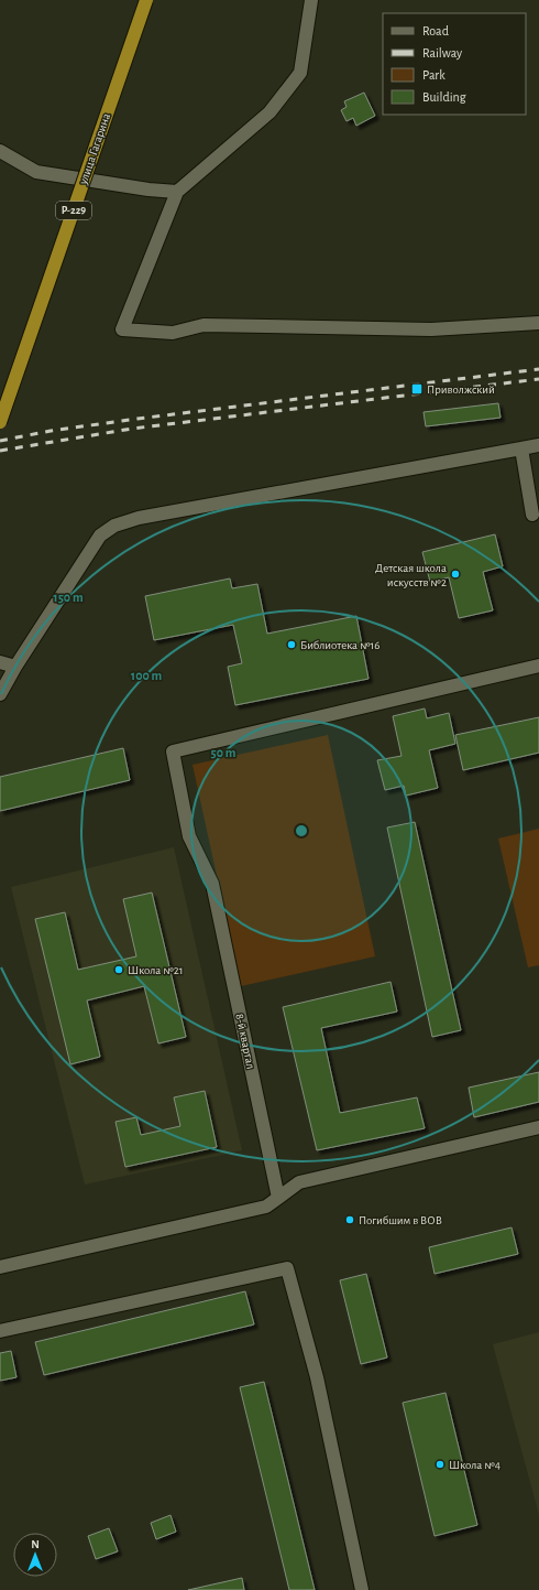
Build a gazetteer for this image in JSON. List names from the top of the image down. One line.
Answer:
{"streets":{"main road":["улица Гагарина","Р-229"],"street":["8-й квартал"]},"places":{"transit":["Приволжский"],"other":["Детская школа искусств №2","Библиотека №16","Школа №21","Погибшим в ВОВ","Школа №4"]},"legend":["Road","Railway","Park","Building"],"north":"top","rings":["150 m","100 m","50 m"]}
